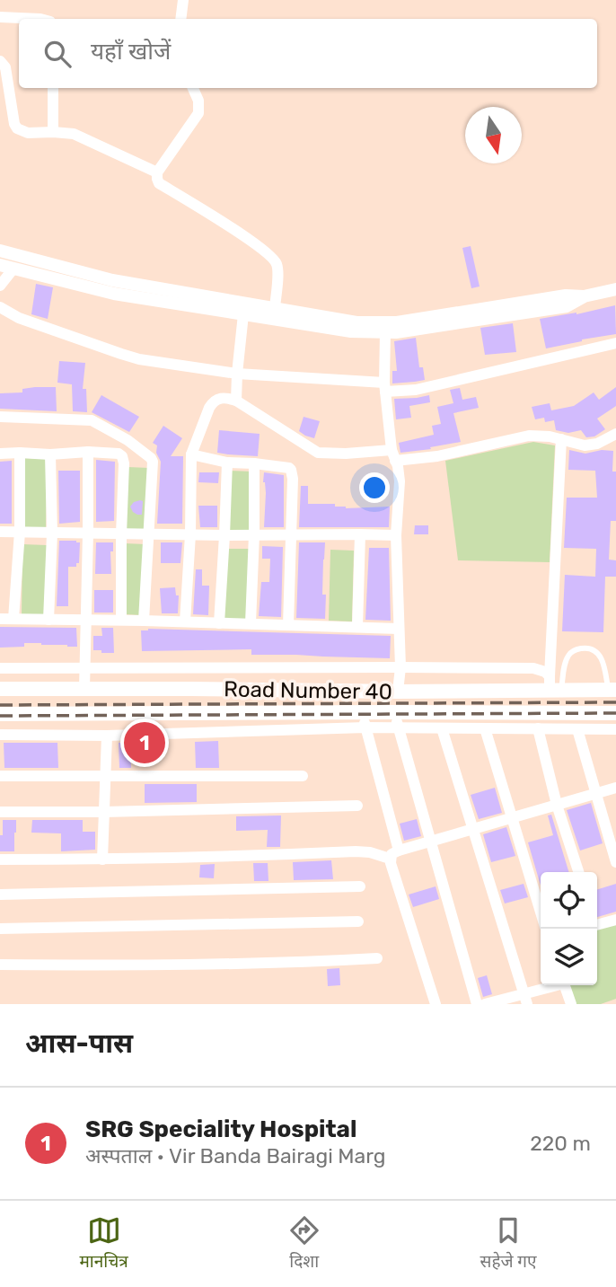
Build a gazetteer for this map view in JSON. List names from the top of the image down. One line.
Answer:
{"streets":{"main road":["Road Number 40"]},"north":"bottom","page":{"search":"यहाँ खोजें","pins":"1","heading":"आस-पास","list":[{"mark":"1","name":"SRG Speciality Hospital","note":"अस्पताल · Vir Banda Bairagi Marg","value":"220 m"}],"nav":["मानचित्र","दिशा","सहेजे गए"]}}
